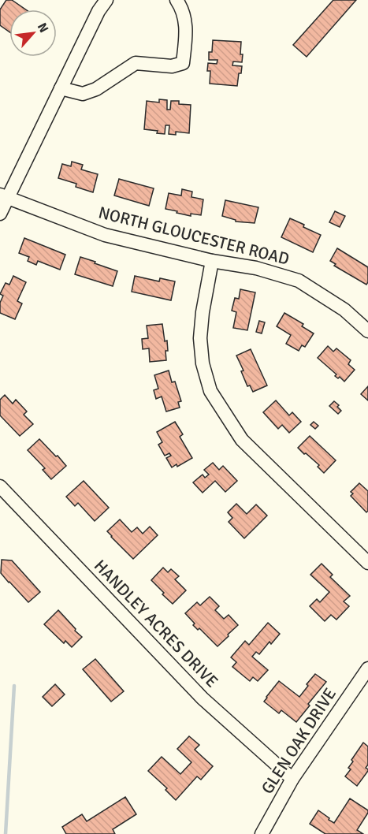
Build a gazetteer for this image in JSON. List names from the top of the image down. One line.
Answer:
{"streets":{"street":["NORTH GLOUCESTER ROAD","HANDLEY ACRES DRIVE","GLEN OAK DRIVE"]},"crossings":[["HANDLEY ACRES DRIVE","GLEN OAK DRIVE"]],"north":"top right"}
